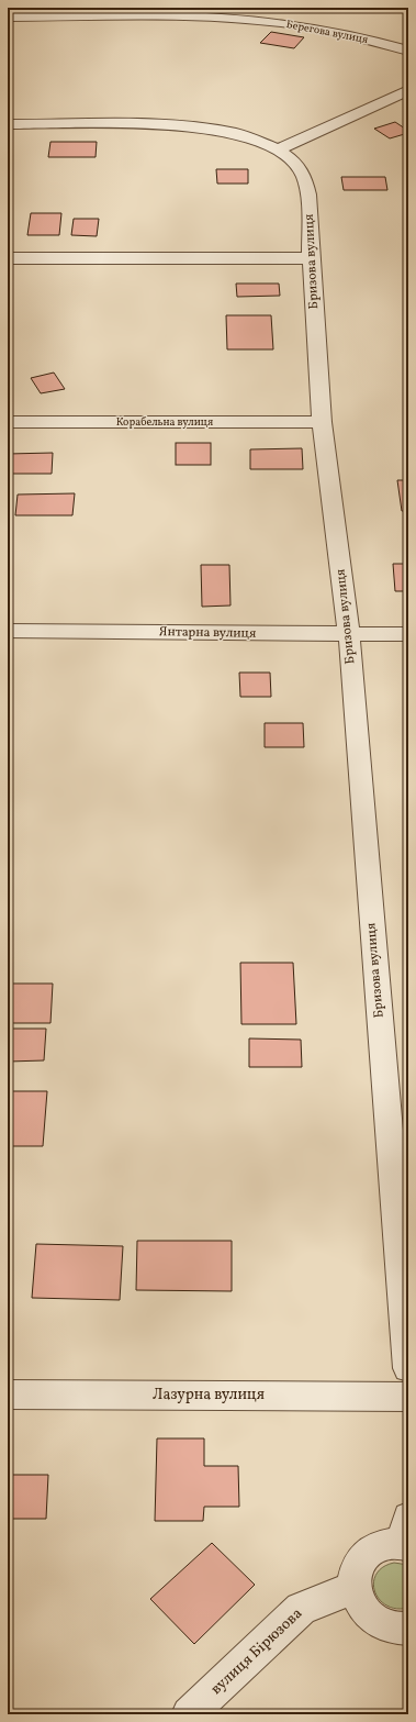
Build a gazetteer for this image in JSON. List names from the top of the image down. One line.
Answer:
{"streets":{"street":["Берегова вулиця","Бризова вулиця","Корабельна вулиця","Янтарна вулиця","Лазурна вулиця","вулиця Бірюзова"]},"crossings":[["Бризова вулиця","Корабельна вулиця"],["Бризова вулиця","Янтарна вулиця"]]}
